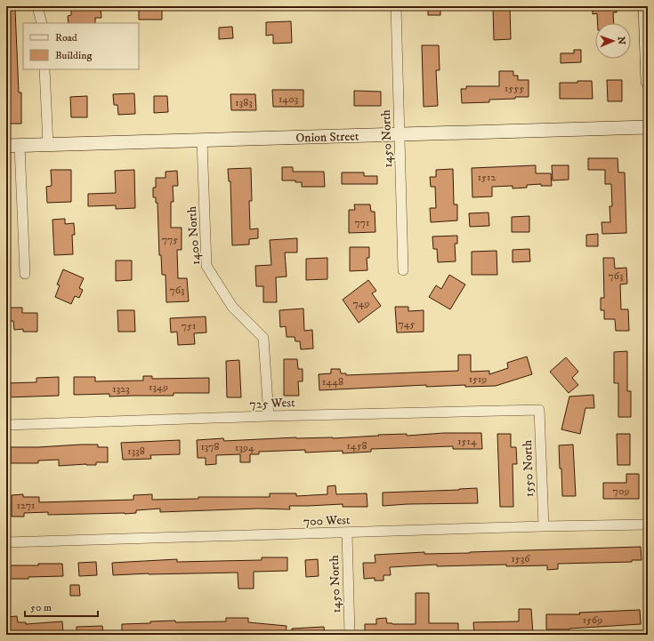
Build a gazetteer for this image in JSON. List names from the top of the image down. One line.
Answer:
{"streets":{"street":["Onion Street","1450 North","1400 North","725 West","1550 North","700 West"]},"crossings":[["Onion Street","1450 North"],["Onion Street","1400 North"],["1450 North","700 West"],["1400 North","725 West"],["725 West","1550 North"],["1550 North","700 West"]],"house_numbers":["1555","1403","1383","1512","771","775","763","763","749","745","751","1519","1448","1349","1323","1514","1458","1378","1394","1338","709","1271","1536","1569"],"legend":["Road","Building"],"scale_bar":"50 m","north":"right"}
